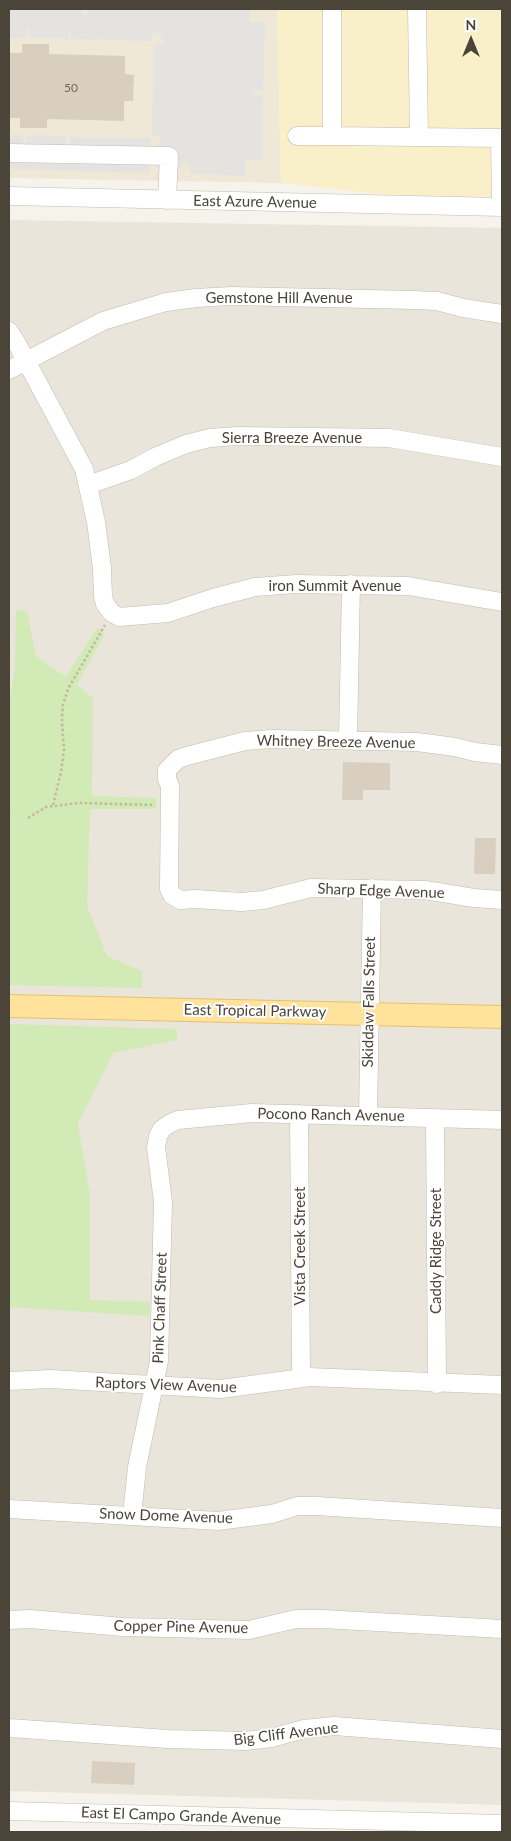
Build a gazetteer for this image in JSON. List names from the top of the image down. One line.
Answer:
{"streets":{"main road":["East Tropical Parkway"],"street":["East Azure Avenue","Gemstone Hill Avenue","Sierra Breeze Avenue","iron Summit Avenue","Whitney Breeze Avenue","Sharp Edge Avenue","Skiddaw Falls Street","Pocono Ranch Avenue","Vista Creek Street","Caddy Ridge Street","Pink Chaff Street","Raptors View Avenue","Snow Dome Avenue","Copper Pine Avenue","Big Cliff Avenue","East El Campo Grande Avenue"]},"crossings":[["Whitney Breeze Avenue","Sharp Edge Avenue"],["Sharp Edge Avenue","Skiddaw Falls Street"],["Skiddaw Falls Street","East Tropical Parkway"],["Skiddaw Falls Street","Pocono Ranch Avenue"],["Pocono Ranch Avenue","Vista Creek Street"],["Pocono Ranch Avenue","Caddy Ridge Street"],["Pocono Ranch Avenue","Pink Chaff Street"],["Vista Creek Street","Raptors View Avenue"],["Caddy Ridge Street","Raptors View Avenue"],["Pink Chaff Street","Raptors View Avenue"],["Pink Chaff Street","Snow Dome Avenue"]],"house_numbers":["50"],"north":"top"}
